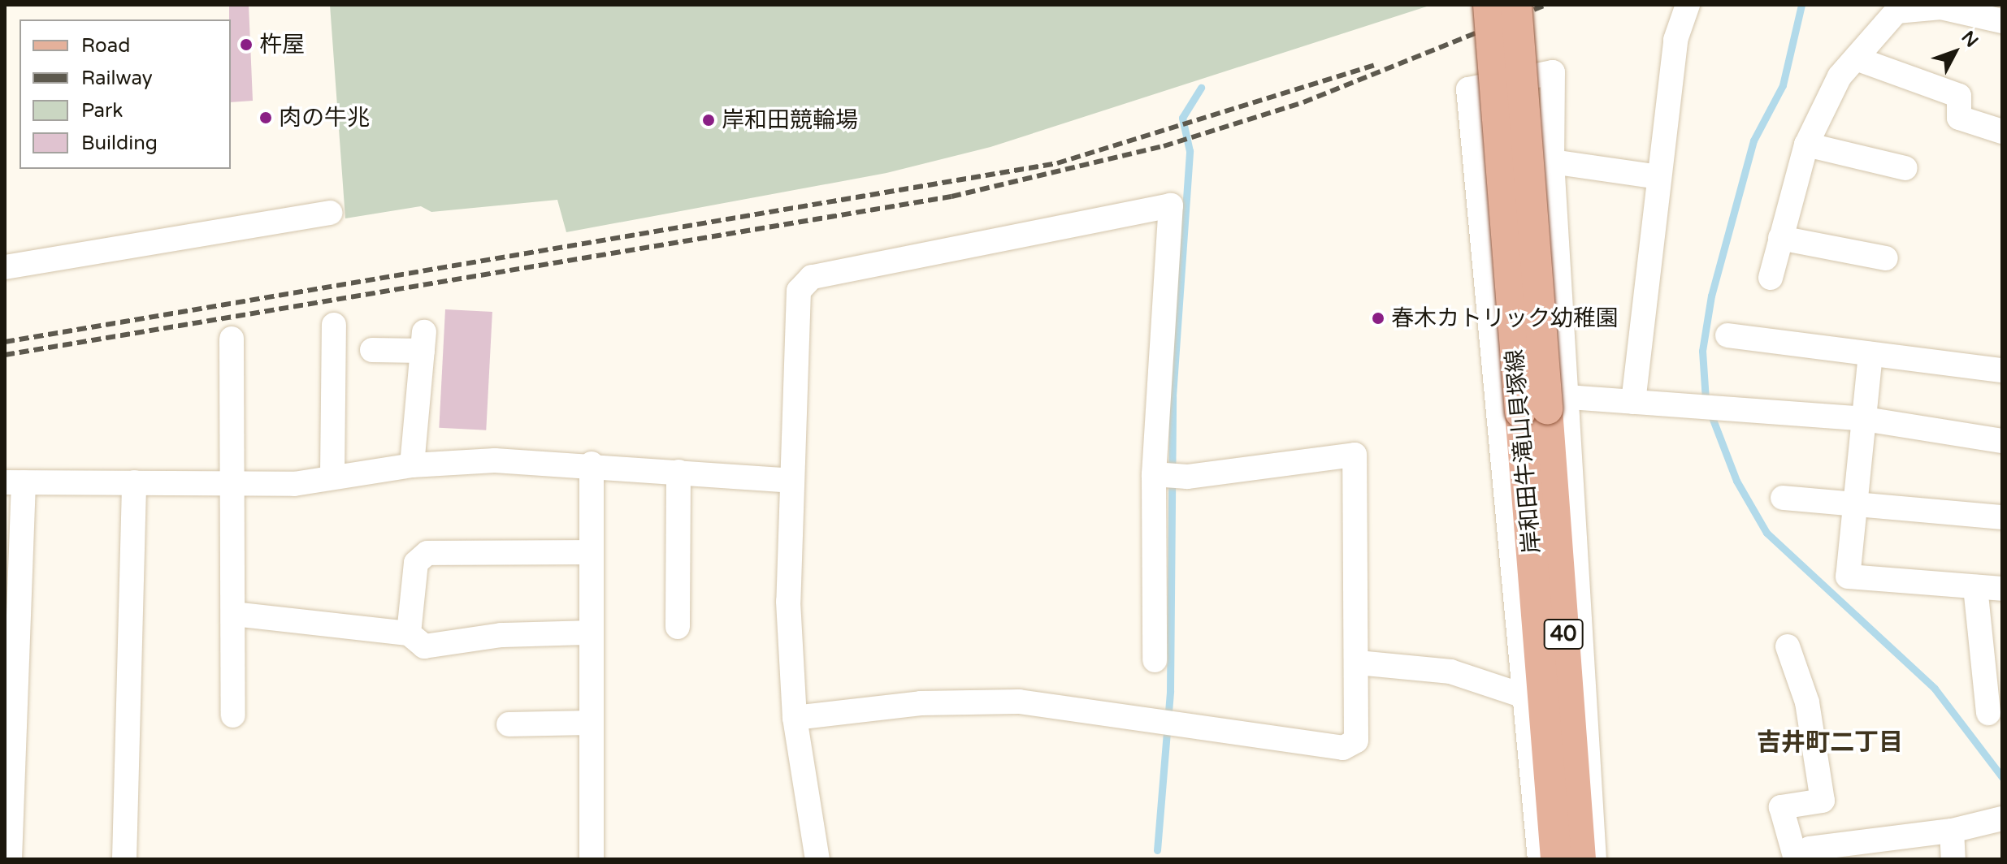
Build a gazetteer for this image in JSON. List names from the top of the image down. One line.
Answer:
{"streets":{"main road":["岸和田牛滝山貝塚線","40"]},"districts":["吉井町二丁目"],"places":["杵屋","肉の牛兆","岸和田競輪場","春木カトリック幼稚園"],"legend":["Road","Railway","Park","Building"],"north":"top right"}
